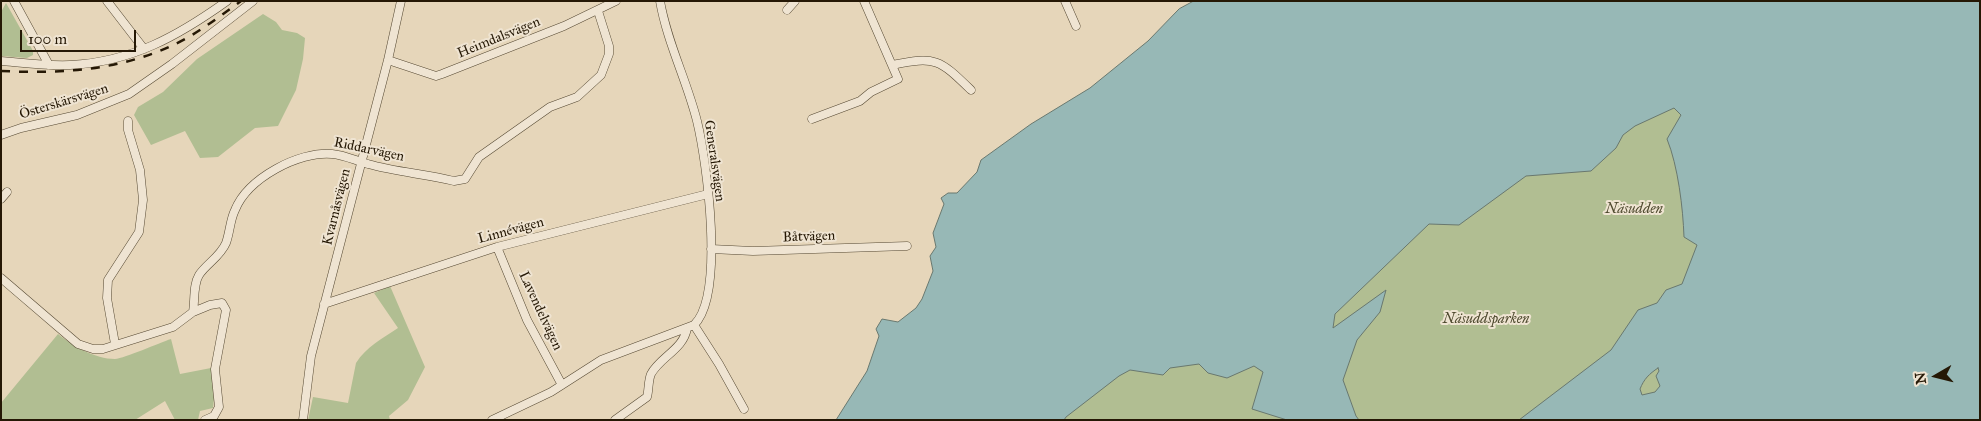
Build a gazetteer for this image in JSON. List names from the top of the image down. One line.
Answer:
{"streets":{"street":["Heimdalsvägen","Österskärsvägen","Riddarvägen","Generalsvägen","Kvarnåsvägen","Linnévägen","Båtvägen","Lavendelvägen"]},"crossings":[["Heimdalsvägen","Riddarvägen"],["Heimdalsvägen","Kvarnåsvägen"],["Riddarvägen","Kvarnåsvägen"],["Generalsvägen","Linnévägen"],["Generalsvägen","Båtvägen"],["Kvarnåsvägen","Linnévägen"],["Linnévägen","Lavendelvägen"]],"parks":["Näsudden","Näsuddsparken"],"scale_bar":"100 m","north":"left"}
